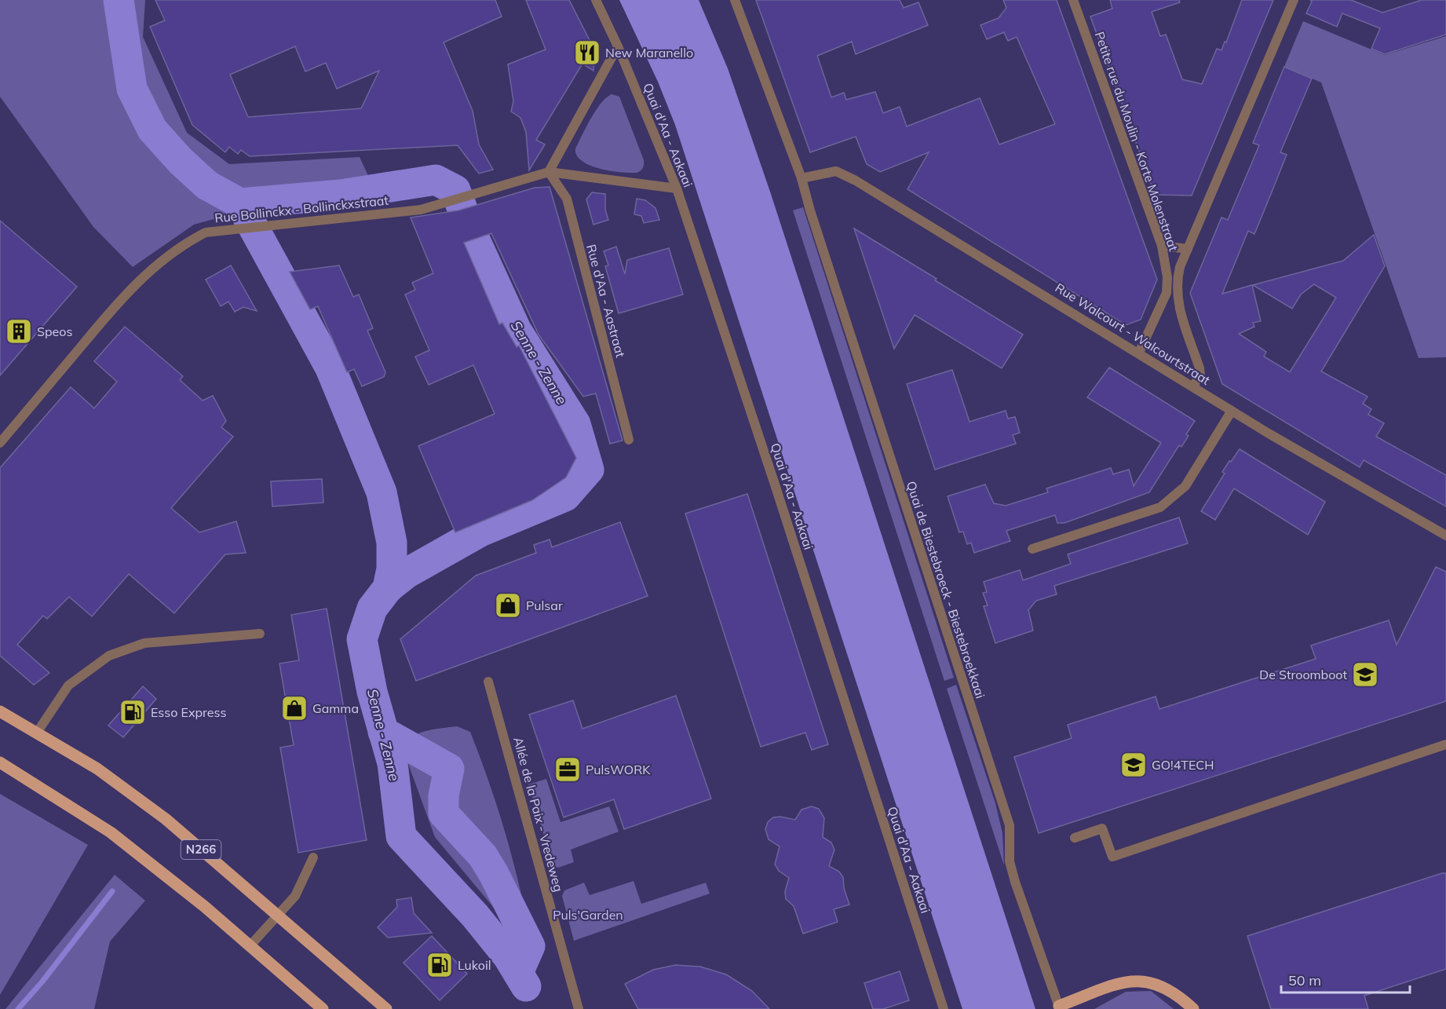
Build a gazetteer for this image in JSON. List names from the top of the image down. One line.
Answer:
{"streets":{"main road":["N266"],"street":["Quai d'Aa - Aakaai","Petite rue du Moulin - Korte Molenstraat","Rue Bollinckx - Bollinckxstraat","Rue d'Aa - Aastraat","Rue Walcourt - Walcourtstraat","Quai de Biestebroeck - Biestebroekkaai","Allée de la Paix - Vredeweg"]},"crossings":[["Quai d'Aa - Aakaai","Rue Bollinckx - Bollinckxstraat"],["Petite rue du Moulin - Korte Molenstraat","Rue Walcourt - Walcourtstraat"],["Rue Bollinckx - Bollinckxstraat","Rue d'Aa - Aastraat"],["Rue Walcourt - Walcourtstraat","Quai de Biestebroeck - Biestebroekkaai"]],"water":["Senne - Zenne"],"parks":["Puls'Garden"],"places":{"restaurant":["New Maranello"],"building":["Speos"],"shop":["Pulsar","Gamma"],"school or university":["De Stroomboot","GO!4TECH"],"fuel station":["Esso Express","Lukoil"],"office":["PulsWORK"]},"scale_bar":"50 m"}
